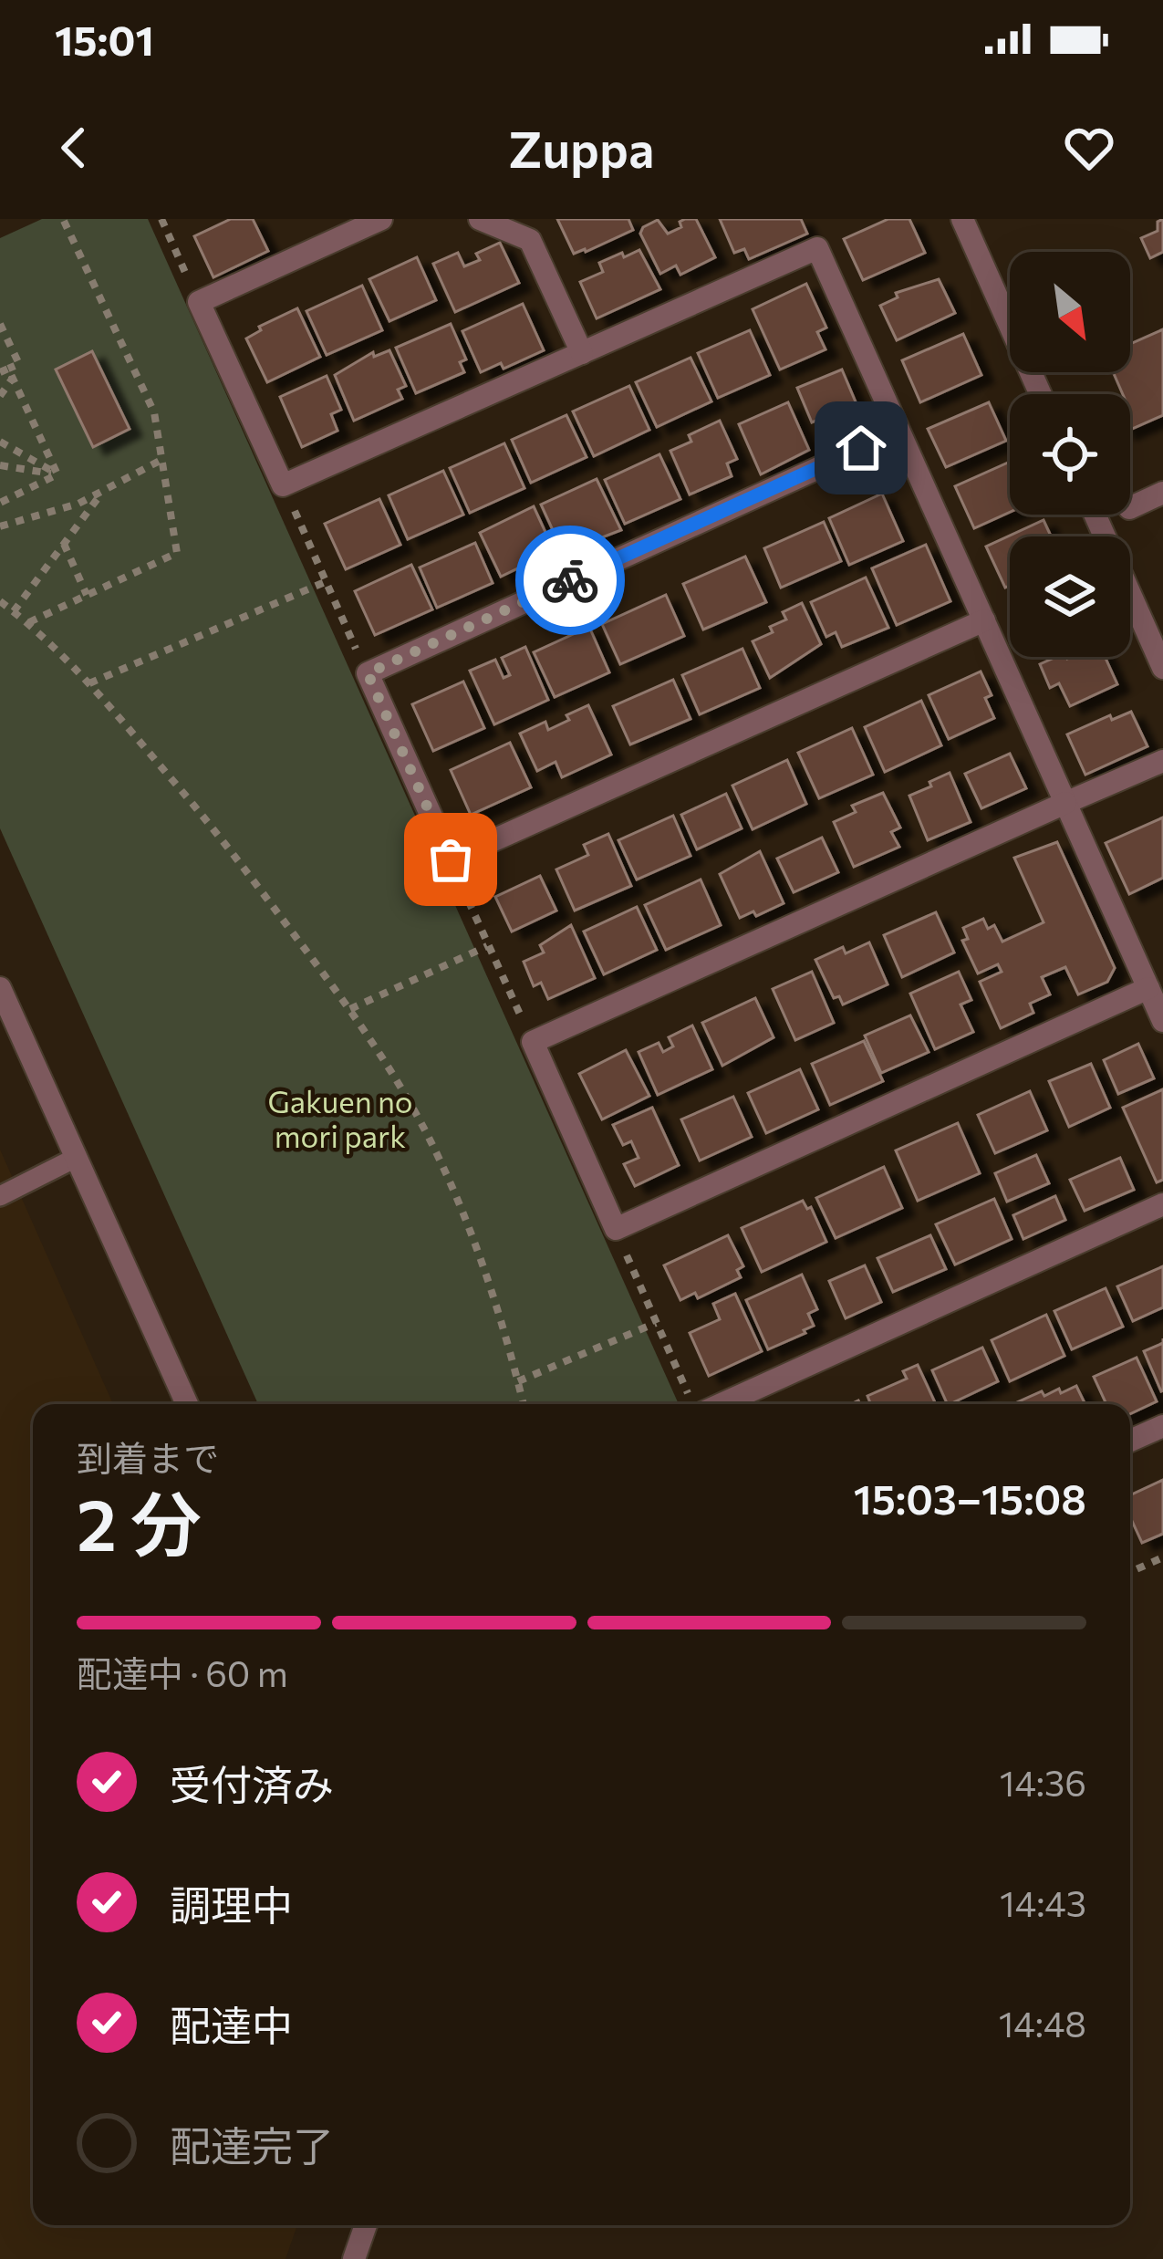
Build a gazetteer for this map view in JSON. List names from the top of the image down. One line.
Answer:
{"parks":["Gakuen no mori park"],"north":"bottom right","page":{"status":"15:01","header":"Zuppa","heading":["2 分","到着まで","15:03–15:08"],"bar":"配達中 · 60 m","list":[["受付済み","14:36"],["調理中","14:43"],["配達中","14:48"],"配達完了"]}}
